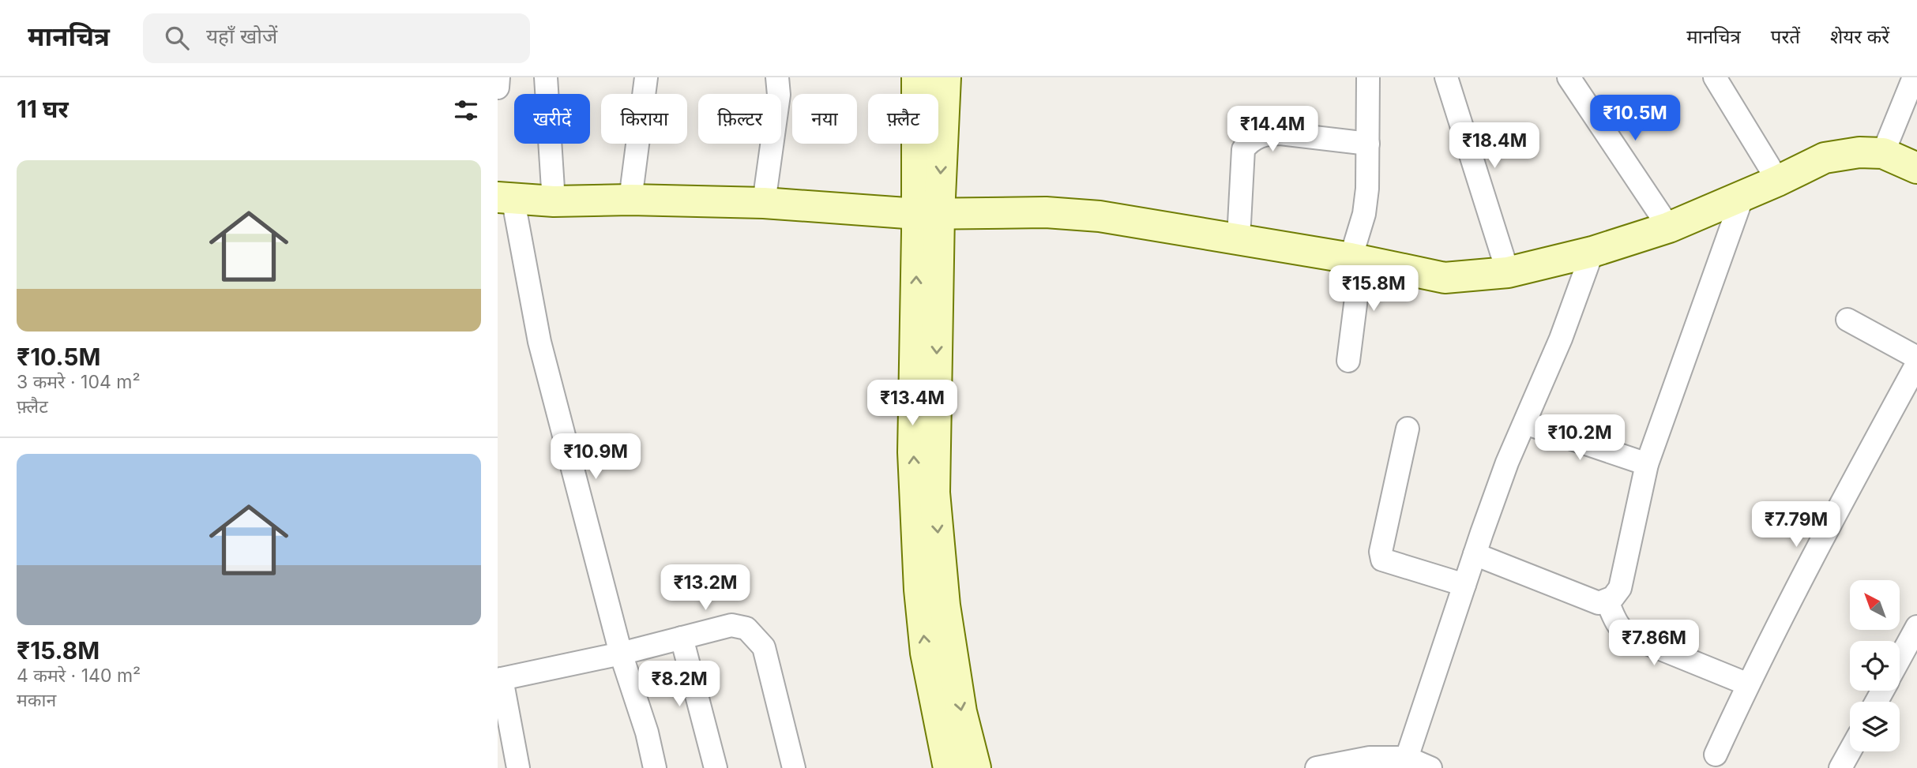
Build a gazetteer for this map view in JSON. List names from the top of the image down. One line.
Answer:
{"north":"top left","page":{"header":"मानचित्र","search":"यहाँ खोजें","nav":["मानचित्र","परतें","शेयर करें"],"heading":"11 घर","chip":["खरीदें","किराया","फ़िल्टर","नया","फ़्लैट"],"price":["₹10.5M","₹14.4M","₹18.4M","₹15.8M","₹13.4M","₹10.2M","₹10.9M","₹7.79M","₹13.2M","₹7.86M","₹8.2M"],"list":[{"name":"₹10.5M","note":"3 कमरे · 104 m² · फ़्लैट"},{"name":"₹15.8M","note":"4 कमरे · 140 m² · मकान"}]}}
